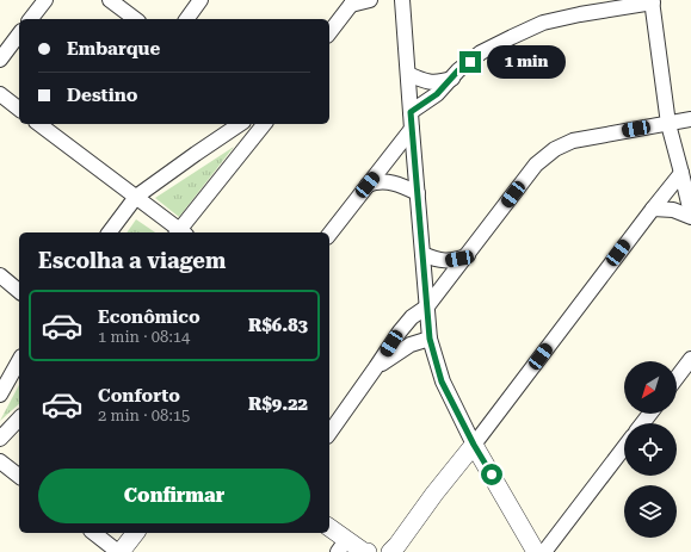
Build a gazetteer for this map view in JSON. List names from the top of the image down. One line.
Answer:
{"north":"bottom left","page":{"banner":["Embarque","Destino"],"bubble":"1 min","heading":"Escolha a viagem","list":[{"name":"Econômico","note":"1 min · 08:14","value":"R$6.83"},{"name":"Conforto","note":"2 min · 08:15","value":"R$9.22"}],"buttons":"Confirmar"}}
